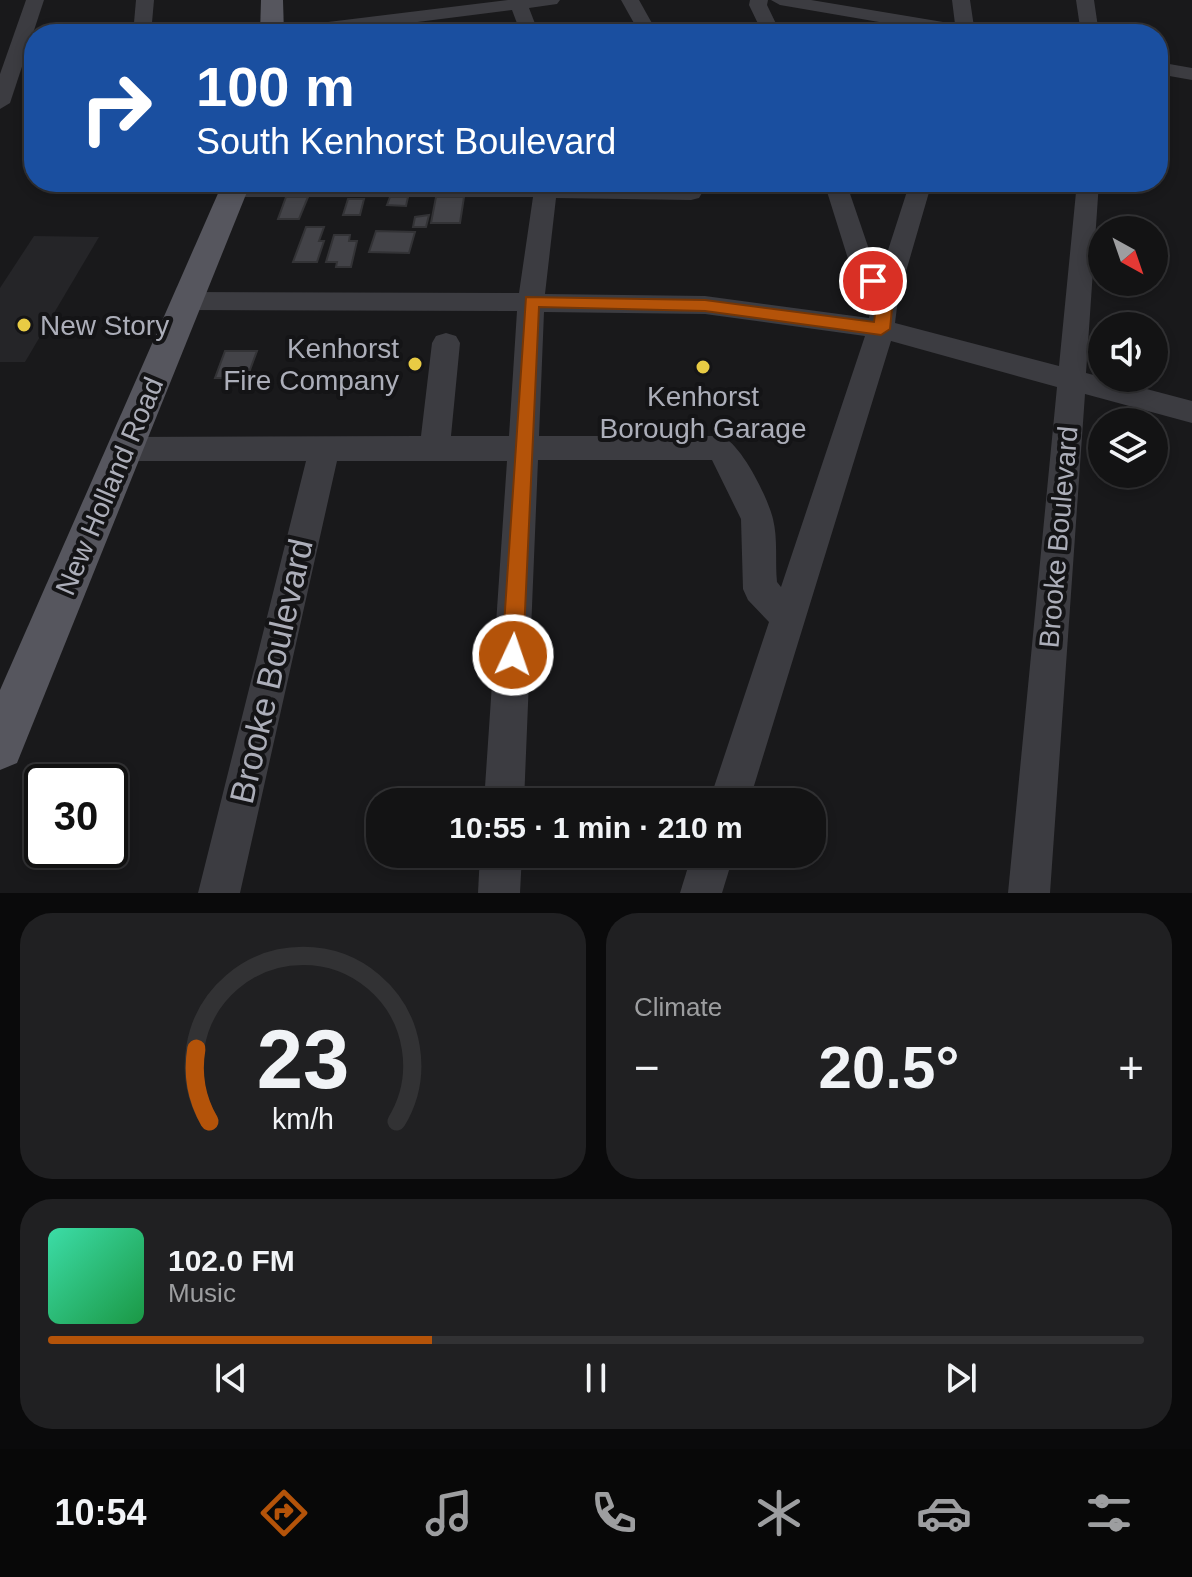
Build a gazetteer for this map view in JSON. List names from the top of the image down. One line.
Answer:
{"streets":{"main road":["New Holland Road"],"street":["Brooke Boulevard"]},"places":["New Story","Kenhorst Fire Company","Kenhorst Borough Garage"],"north":"bottom right","page":{"turn":["100 m","South Kenhorst Boulevard"],"limit":"30","trip":"10:55 · 1 min · 210 m","tile":"Climate","heat":["−","20.5°","+"],"song":["102.0 FM","Music"],"tabs":"10:54","gauge":["23","km/h"]}}
